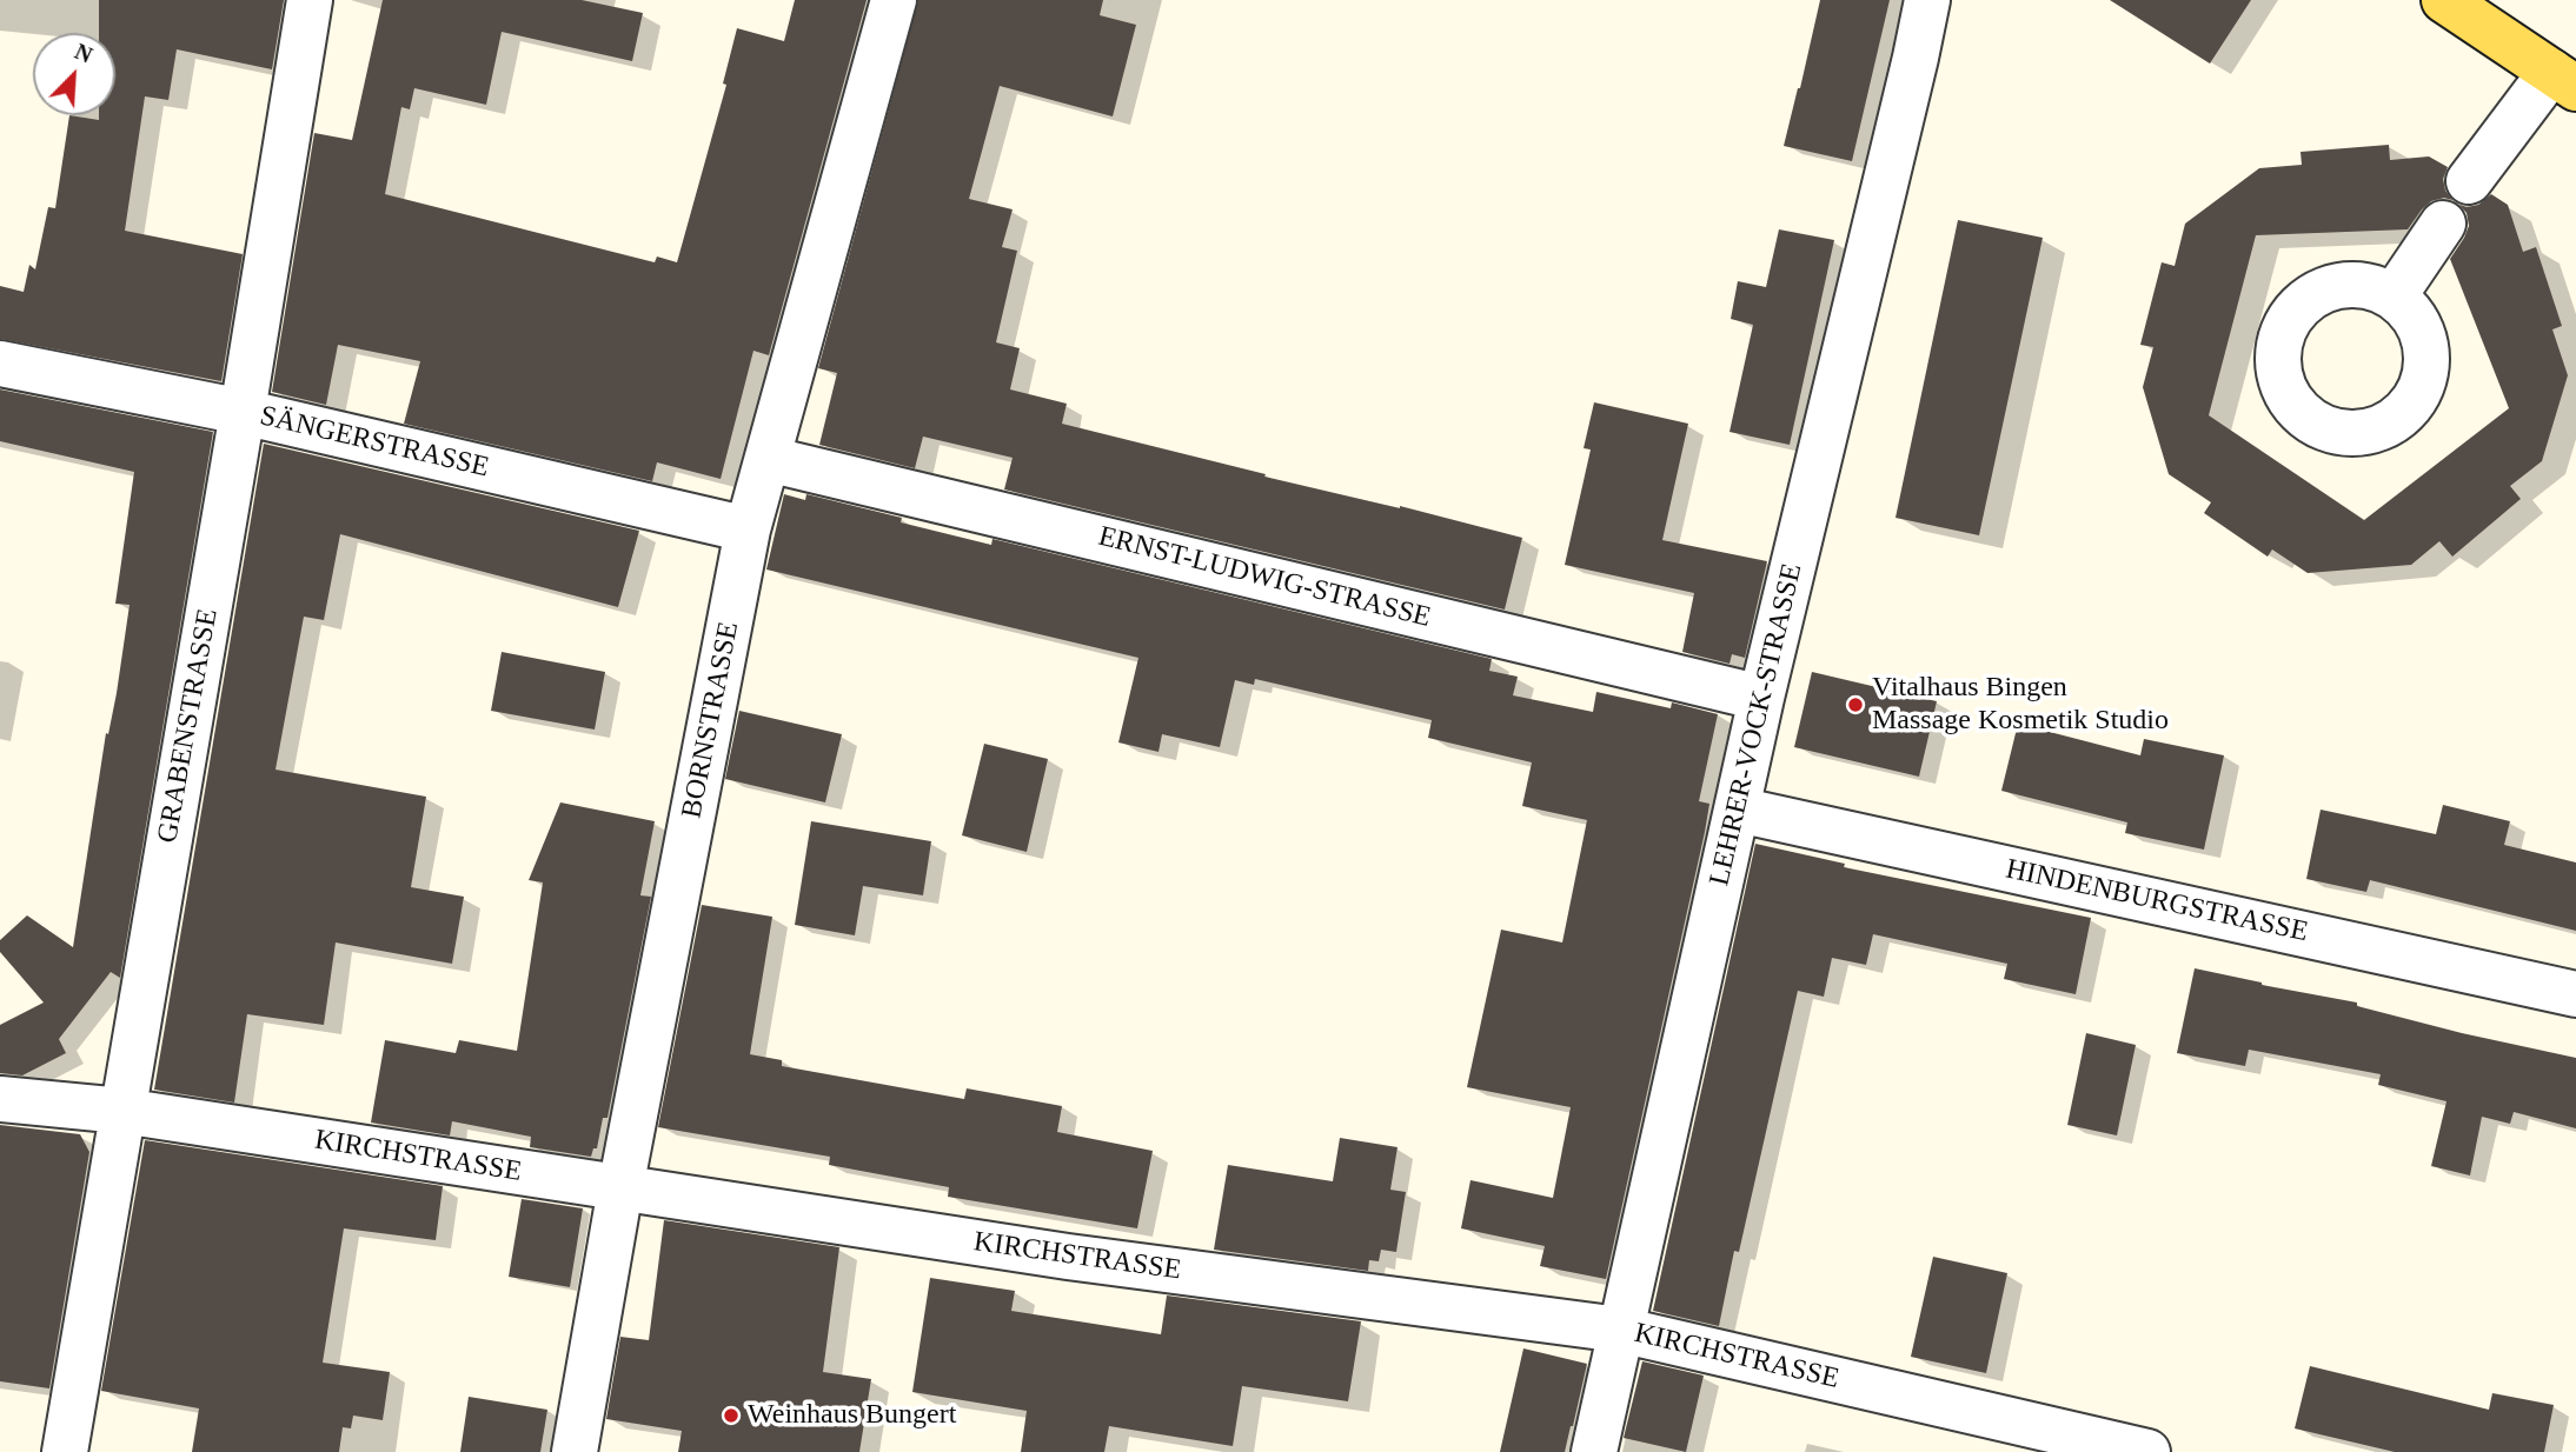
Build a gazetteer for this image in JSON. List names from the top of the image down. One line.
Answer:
{"streets":{"street":["SÄNGERSTRASSE","ERNST-LUDWIG-STRASSE","BORNSTRASSE","LEHRER-VOCK-STRASSE","GRABENSTRASSE","HINDENBURGSTRASSE","KIRCHSTRASSE"]},"crossings":[["SÄNGERSTRASSE","BORNSTRASSE"],["SÄNGERSTRASSE","GRABENSTRASSE"],["ERNST-LUDWIG-STRASSE","BORNSTRASSE"],["ERNST-LUDWIG-STRASSE","LEHRER-VOCK-STRASSE"],["BORNSTRASSE","KIRCHSTRASSE"],["LEHRER-VOCK-STRASSE","HINDENBURGSTRASSE"],["LEHRER-VOCK-STRASSE","KIRCHSTRASSE"],["GRABENSTRASSE","KIRCHSTRASSE"]],"places":["Vitalhaus Bingen Massage Kosmetik Studio","Weinhaus Bungert"],"north":"top right"}
